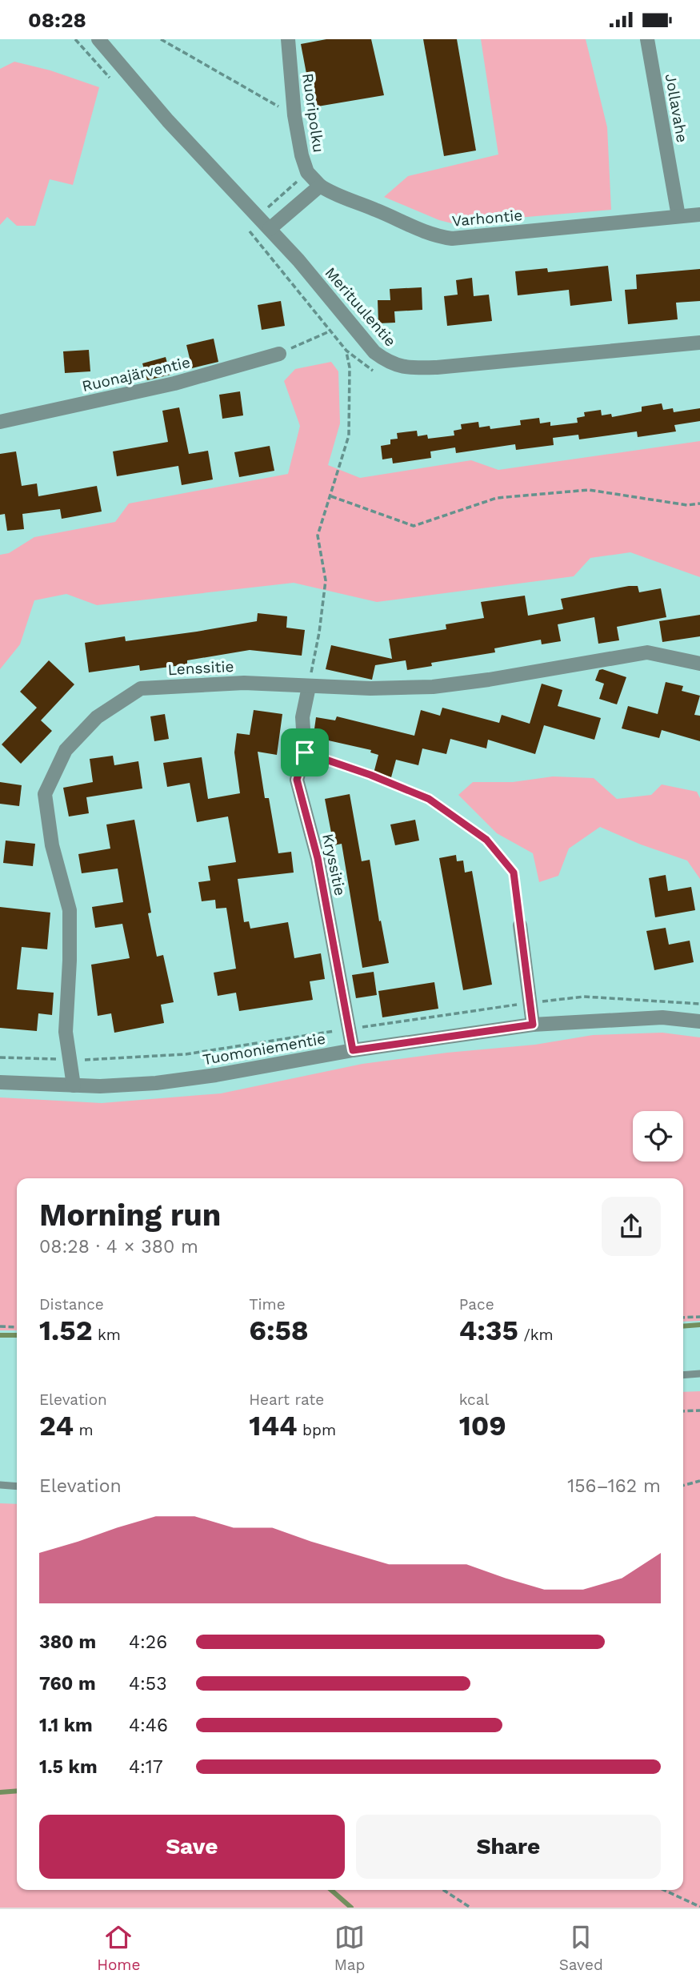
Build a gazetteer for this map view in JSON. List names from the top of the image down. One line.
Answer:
{"streets":{"street":["Jollavahe","Ruoripolku","Varhontie","Merituulentie","Ruonajärventie","Lenssitie","Kryssitie","Tuomoniementie"]},"crossings":[["Jollavahe","Varhontie"],["Ruoripolku","Varhontie"],["Lenssitie","Kryssitie"],["Lenssitie","Tuomoniementie"],["Kryssitie","Tuomoniementie"]],"page":{"status":"08:28","heading":["Morning run","08:28 · 4 × 380 m"],"stats":[["Distance","1.52 km"],["Time","6:58"],["Pace","4:35 /km"],["Elevation","24 m"],["Heart rate","144 bpm"],["kcal","109"]],"chart":["Elevation","156–162 m"],"list":[{"name":"380 m","note":"4:26"},{"name":"760 m","note":"4:53"},{"name":"1.1 km","note":"4:46"},{"name":"1.5 km","note":"4:17"}],"buttons":["Save","Share"],"tabs":["Home","Map","Saved"]}}
